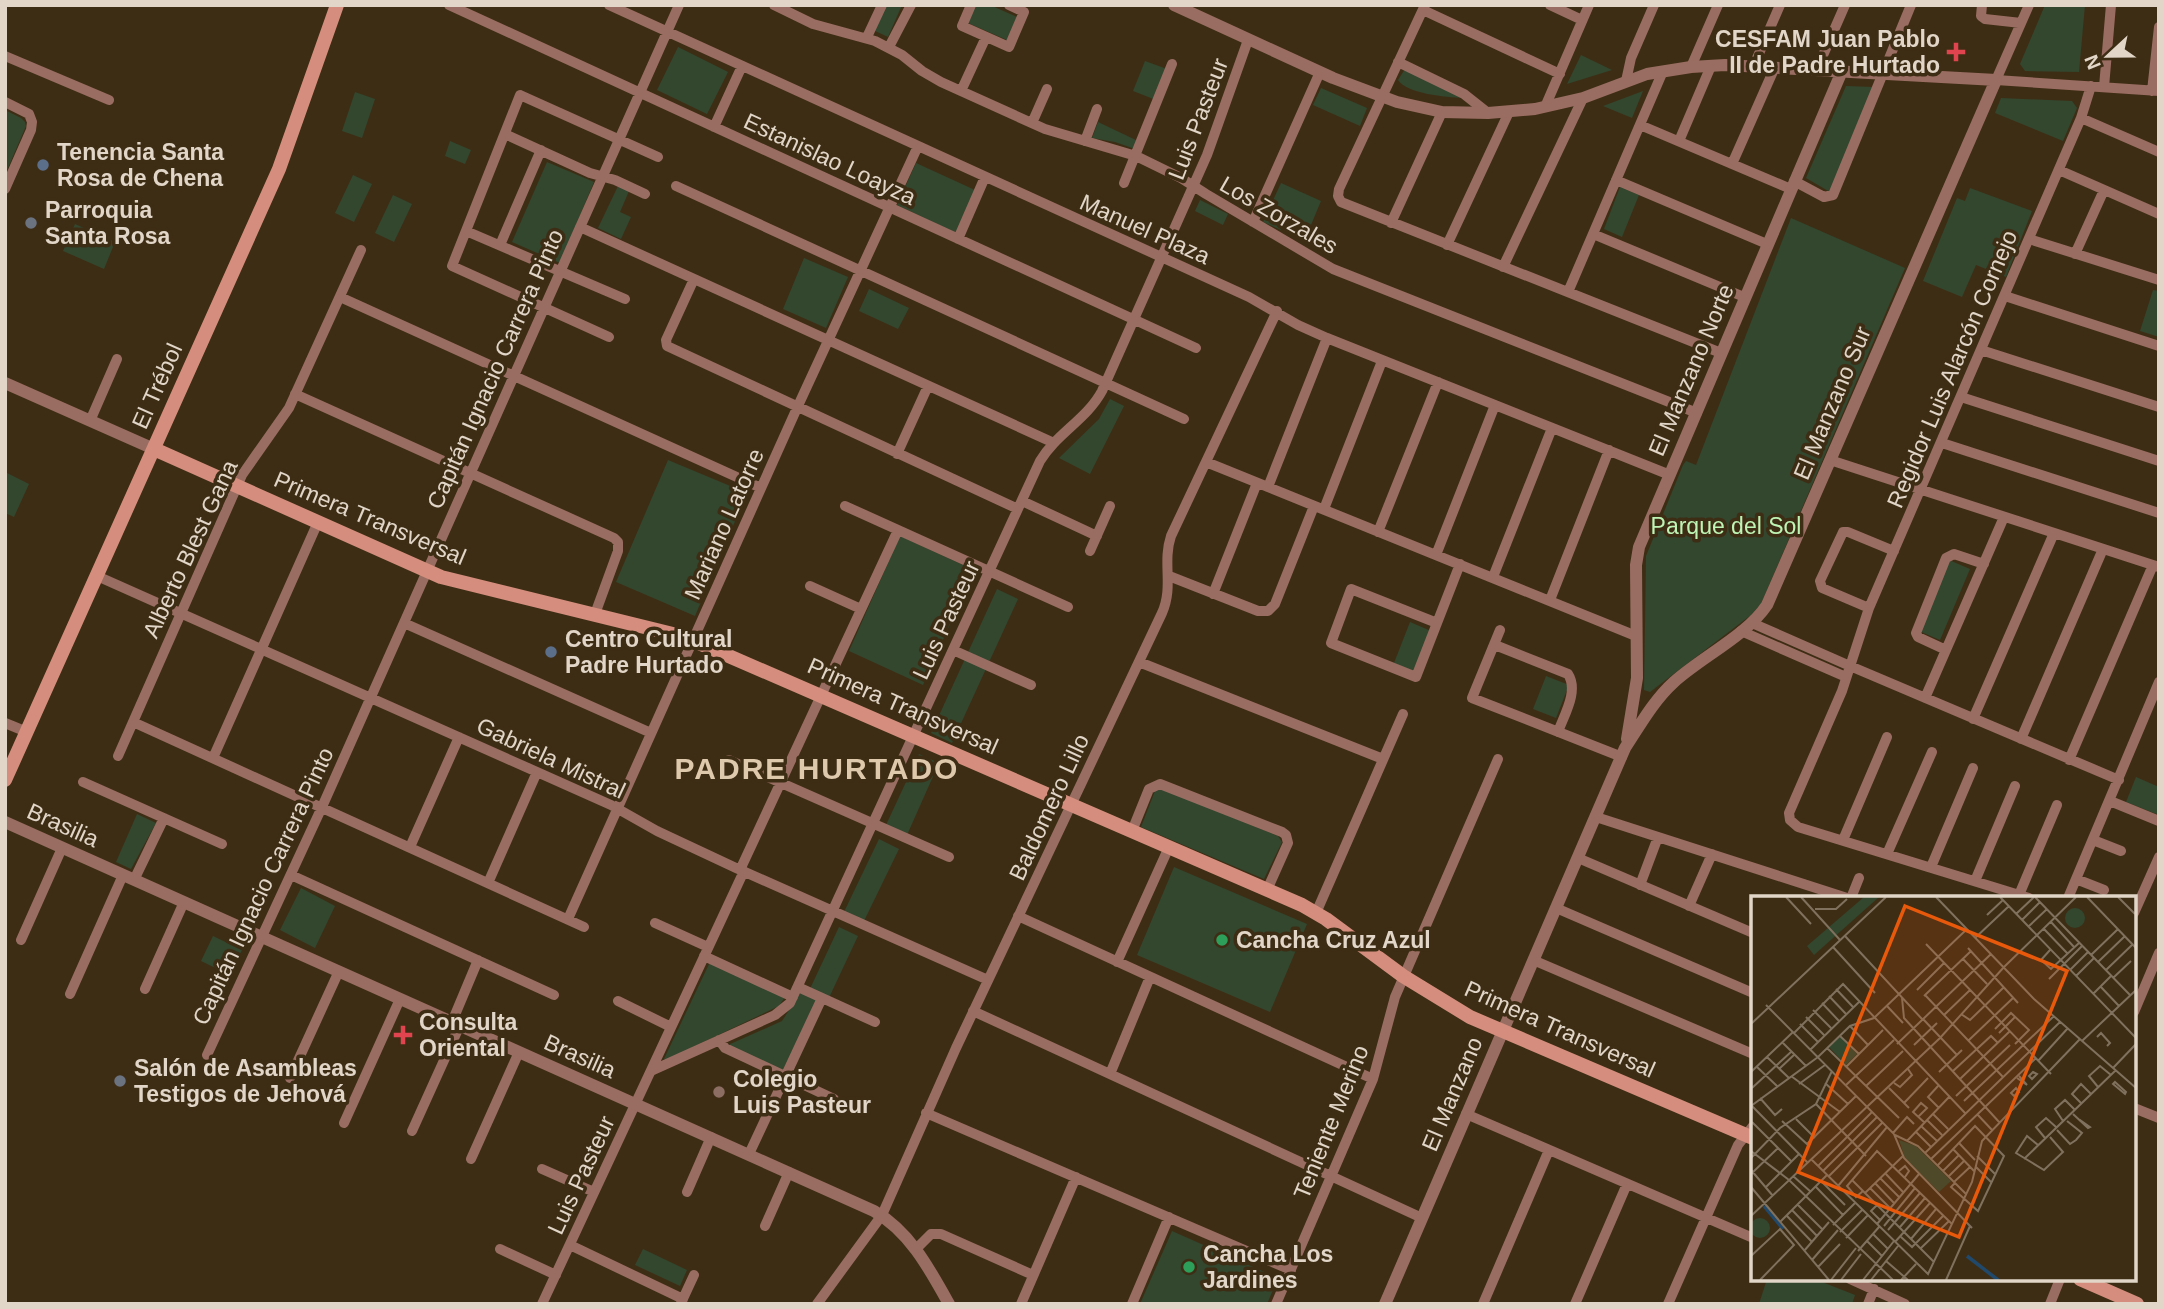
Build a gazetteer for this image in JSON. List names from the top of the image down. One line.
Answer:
{"streets":{"main road":["El Trébol","Primera Transversal"],"street":["Luis Pasteur","Estanislao Loayza","Los Zorzales","Manuel Plaza","Capitán Ignacio Carrera Pinto","Regidor Luis Alarcón Cornejo","El Manzano Norte","El Manzano Sur","Mariano Latorre","Alberto Blest Gana","Gabriela Mistral","Baldomero Lillo","Brasilia","El Manzano","Teniente Merino"]},"crossings":[["Luis Pasteur","Estanislao Loayza"],["Luis Pasteur","Los Zorzales"],["Luis Pasteur","Manuel Plaza"],["Luis Pasteur","Primera Transversal"],["Luis Pasteur","Gabriela Mistral"],["Luis Pasteur","Brasilia"],["Estanislao Loayza","Capitán Ignacio Carrera Pinto"],["Estanislao Loayza","Mariano Latorre"],["Los Zorzales","El Manzano Norte"],["Manuel Plaza","Capitán Ignacio Carrera Pinto"],["Manuel Plaza","El Manzano Norte"],["Manuel Plaza","Mariano Latorre"],["Manuel Plaza","Baldomero Lillo"],["Capitán Ignacio Carrera Pinto","Primera Transversal"],["Capitán Ignacio Carrera Pinto","Gabriela Mistral"],["Capitán Ignacio Carrera Pinto","Brasilia"],["El Manzano Norte","El Manzano"],["El Trébol","Primera Transversal"],["El Trébol","Gabriela Mistral"],["El Manzano Sur","El Manzano"],["Primera Transversal","Mariano Latorre"],["Primera Transversal","Alberto Blest Gana"],["Primera Transversal","Baldomero Lillo"],["Primera Transversal","El Manzano"],["Primera Transversal","Teniente Merino"],["Mariano Latorre","Gabriela Mistral"],["Alberto Blest Gana","Gabriela Mistral"],["Gabriela Mistral","Baldomero Lillo"],["Baldomero Lillo","Brasilia"]],"districts":["PADRE HURTADO"],"parks":["Parque del Sol"],"places":{"health":["CESFAM Juan Pablo II de Padre Hurtado","Consulta Oriental"],"other":["Tenencia Santa Rosa de Chena","Parroquia Santa Rosa","Centro Cultural Padre Hurtado","Cancha Cruz Azul","Salón de Asambleas Testigos de Jehová","Colegio Luis Pasteur","Cancha Los Jardines"]},"north":"left"}
